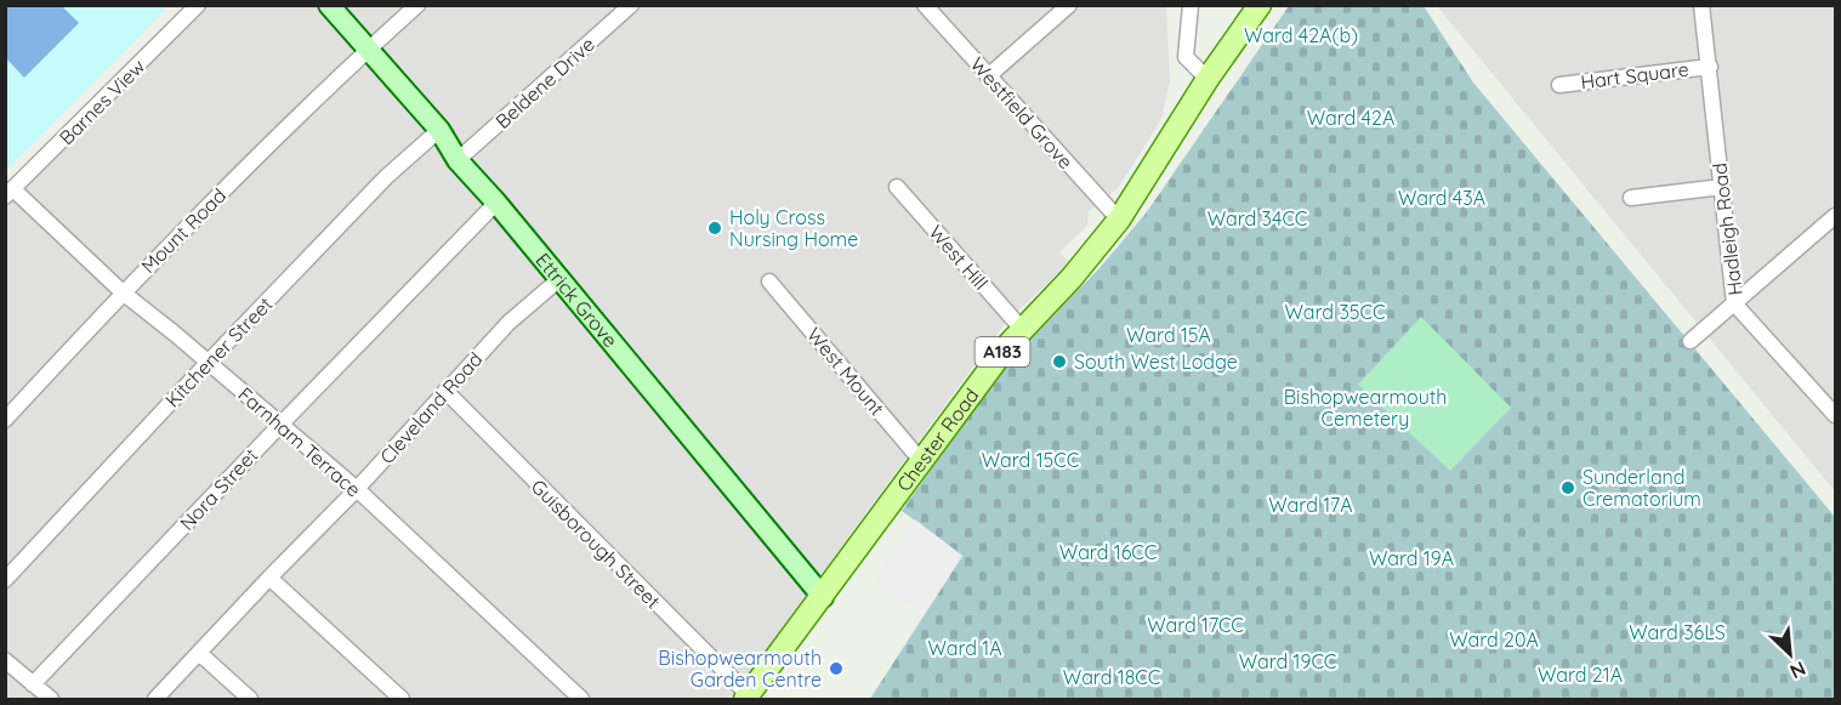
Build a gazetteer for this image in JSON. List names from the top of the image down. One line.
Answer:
{"streets":{"main road":["A183","Chester Road"],"street":["Hart Square","Beldene Drive","Barnes View","Westfield Grove","Hadleigh Road","Mount Road","West Hill","Ettrick Grove","Kitchener Street","West Mount","Cleveland Road","Farnham Terrace","Nora Street","Guisborough Street"]},"crossings":[["Hart Square","Hadleigh Road"],["Beldene Drive","Ettrick Grove"],["Barnes View","Farnham Terrace"],["Westfield Grove","Chester Road"],["Mount Road","Ettrick Grove"],["Mount Road","Farnham Terrace"],["West Hill","Chester Road"],["Ettrick Grove","Kitchener Street"],["Ettrick Grove","Cleveland Road"],["Ettrick Grove","Chester Road"],["Ettrick Grove","Nora Street"],["Kitchener Street","Farnham Terrace"],["West Mount","Chester Road"],["Cleveland Road","Farnham Terrace"],["Cleveland Road","Guisborough Street"],["Chester Road","Guisborough Street"],["Farnham Terrace","Nora Street"]],"parks":["Ward 42A(b)","Ward 42A","Ward 43A","Ward 34CC","Ward 35CC","Ward 15A","Bishopwearmouth Cemetery","Ward 15CC","Ward 17A","Ward 16CC","Ward 19A","Ward 17CC","Ward 36LS","Ward 20A","Ward 1A","Ward 19CC","Ward 21A","Ward 18CC"],"places":["Holy Cross Nursing Home","South West Lodge","Sunderland Crematorium","Bishopwearmouth Garden Centre"],"north":"bottom right"}
